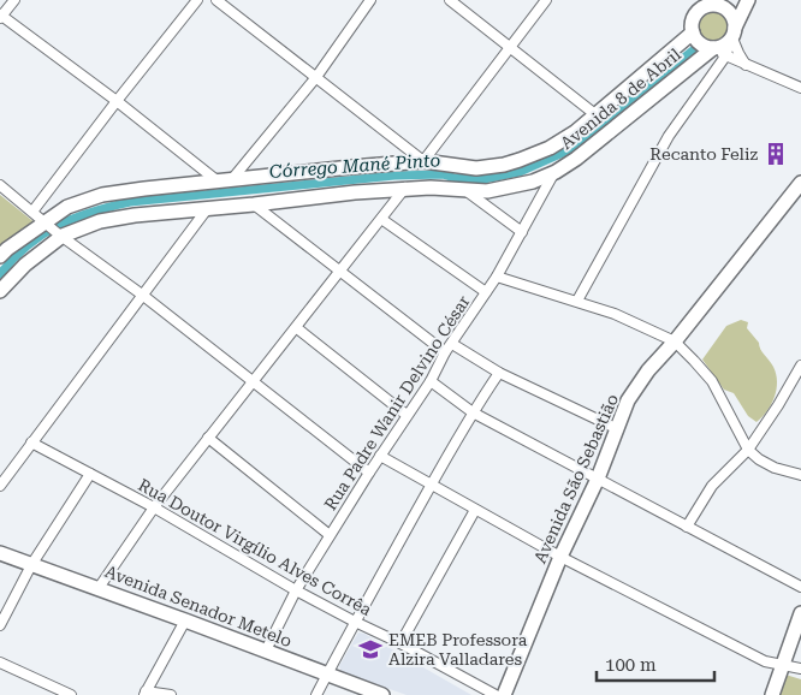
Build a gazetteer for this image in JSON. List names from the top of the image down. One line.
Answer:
{"streets":{"main road":["Avenida 8 de Abril","Avenida São Sebastião","Avenida Senador Metelo"],"street":["Rua Padre Wanir Delvino César","Rua Doutor Virgílio Alves Corrêa"]},"crossings":[["Avenida 8 de Abril","Rua Padre Wanir Delvino César"],["Rua Padre Wanir Delvino César","Rua Doutor Virgílio Alves Corrêa"],["Rua Padre Wanir Delvino César","Avenida Senador Metelo"]],"water":["Córrego Mané Pinto"],"places":{"building":["Recanto Feliz"],"school or university":["EMEB Professora Alzira Valladares"]},"scale_bar":"100 m"}
